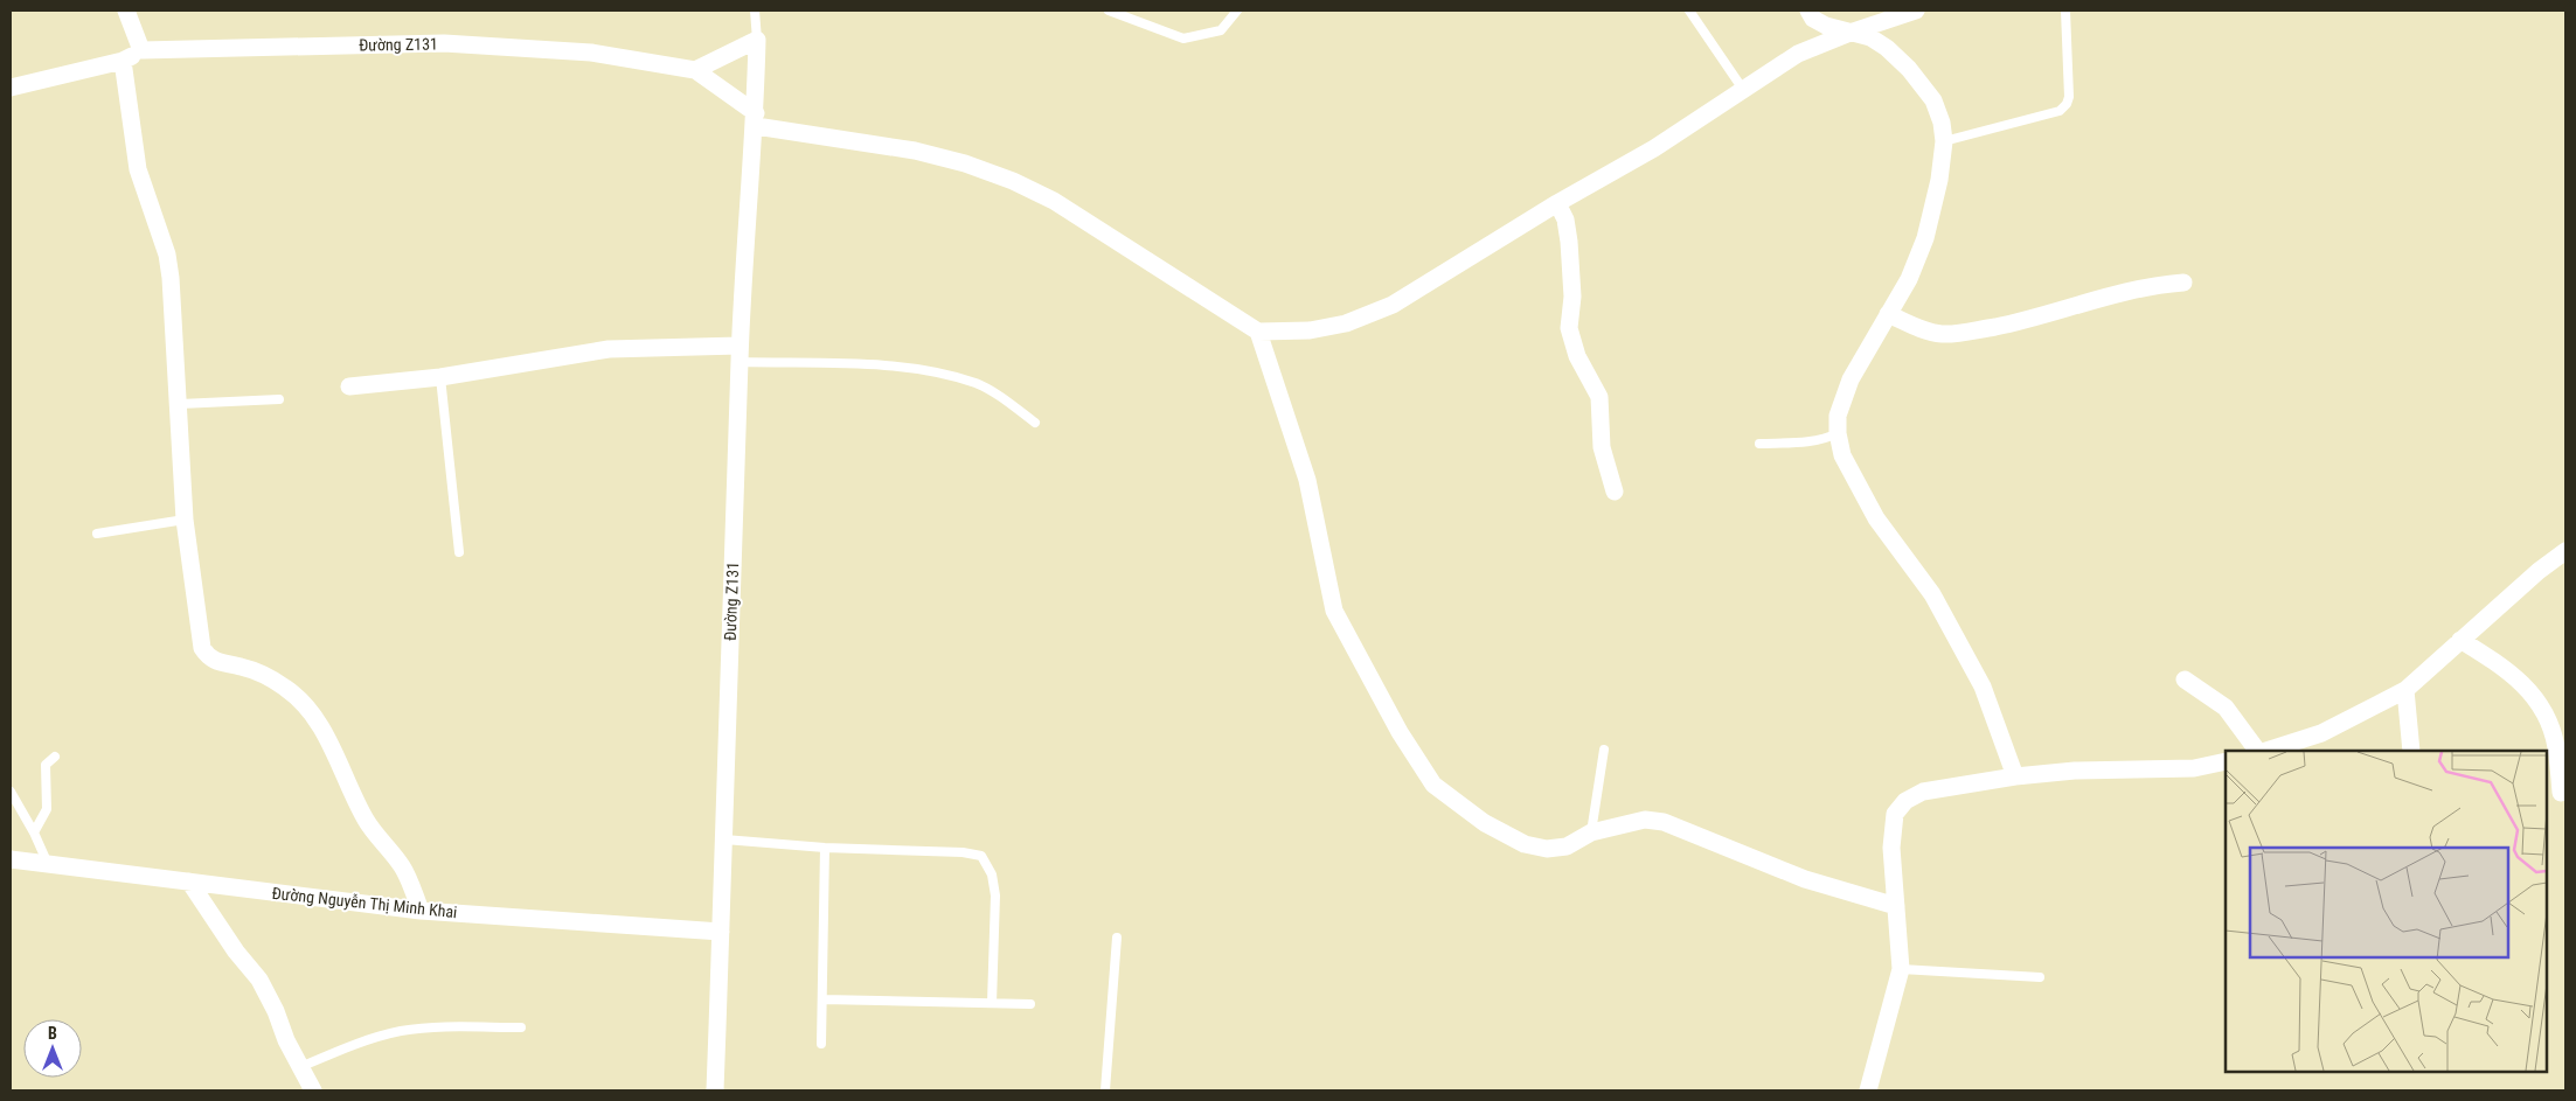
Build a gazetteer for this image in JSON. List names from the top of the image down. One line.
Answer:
{"streets":{"street":["Đường Z131","Đường Nguyễn Thị Minh Khai"]},"crossings":[["Đường Z131","Đường Nguyễn Thị Minh Khai"]],"north":"top"}
